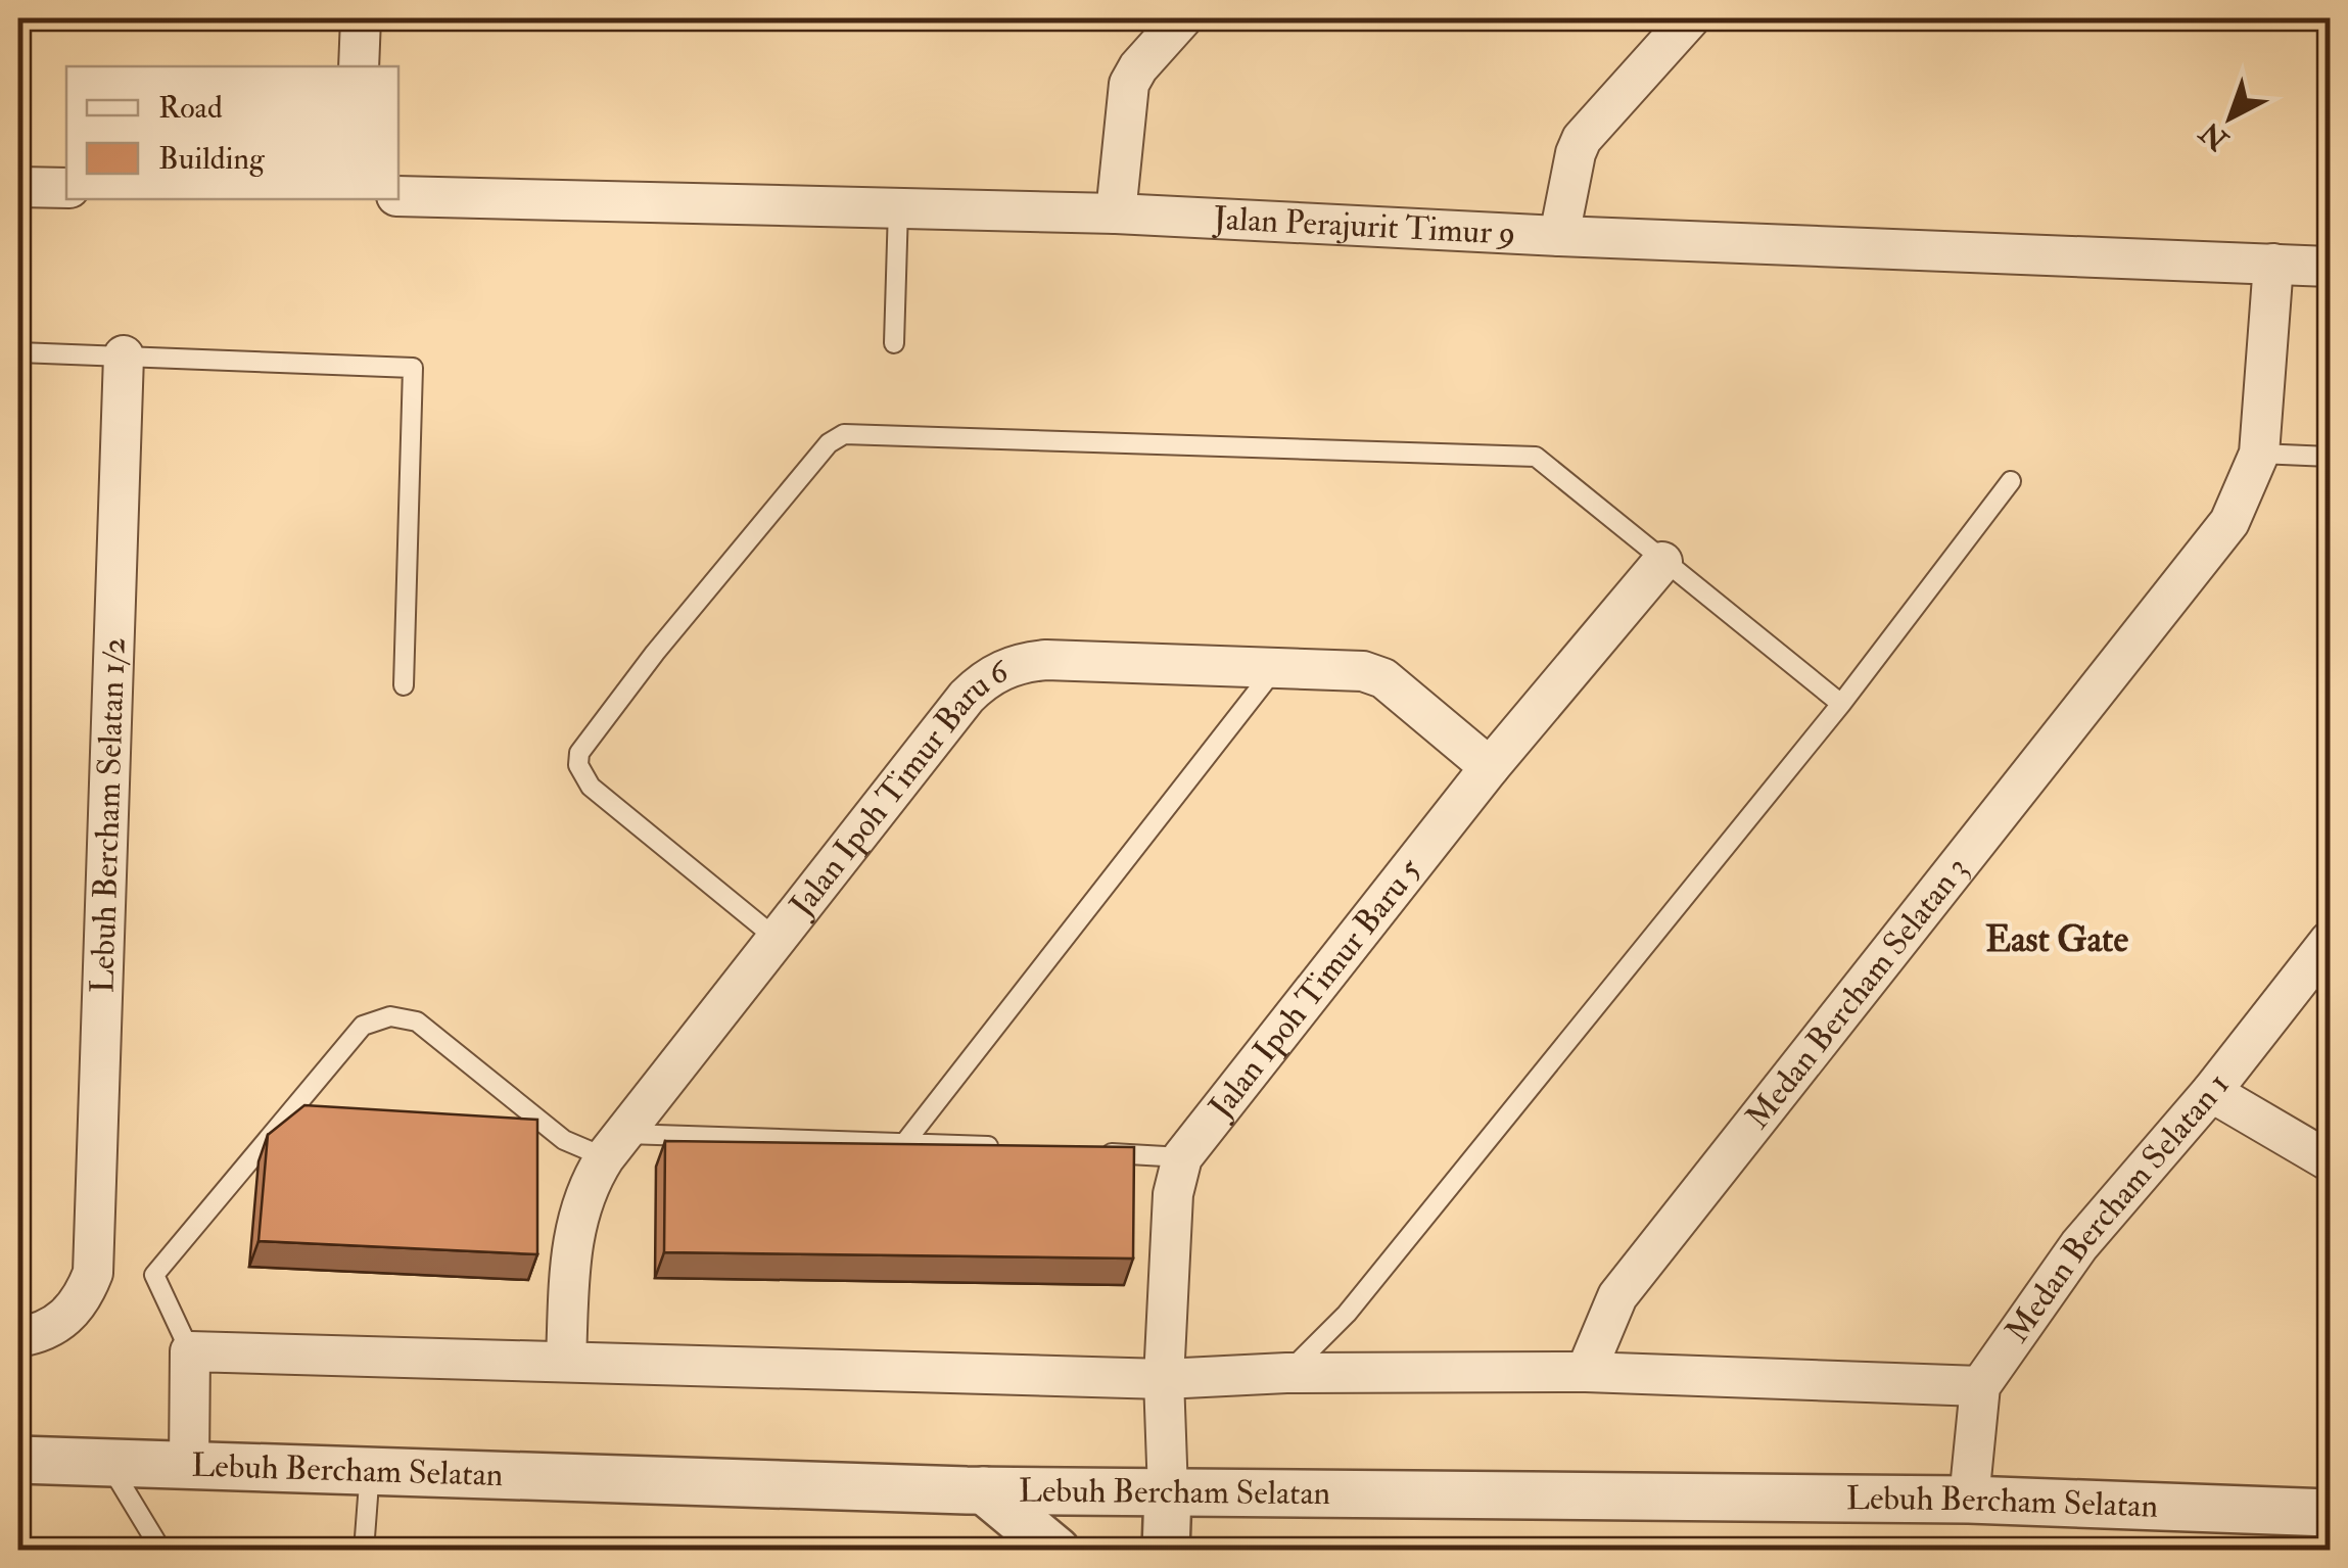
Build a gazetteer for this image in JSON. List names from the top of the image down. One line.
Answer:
{"streets":{"street":["Jalan Perajurit Timur 9","Jalan Ipoh Timur Baru 6","Lebuh Bercham Selatan 1/2","Jalan Ipoh Timur Baru 5","Medan Bercham Selatan 3","Medan Bercham Selatan 1","Lebuh Bercham Selatan"]},"crossings":[["Jalan Perajurit Timur 9","Medan Bercham Selatan 3"],["Jalan Ipoh Timur Baru 6","Jalan Ipoh Timur Baru 5"],["Jalan Ipoh Timur Baru 5","Lebuh Bercham Selatan"],["Medan Bercham Selatan 1","Lebuh Bercham Selatan"]],"districts":["East Gate"],"legend":["Road","Building"],"north":"bottom left"}
